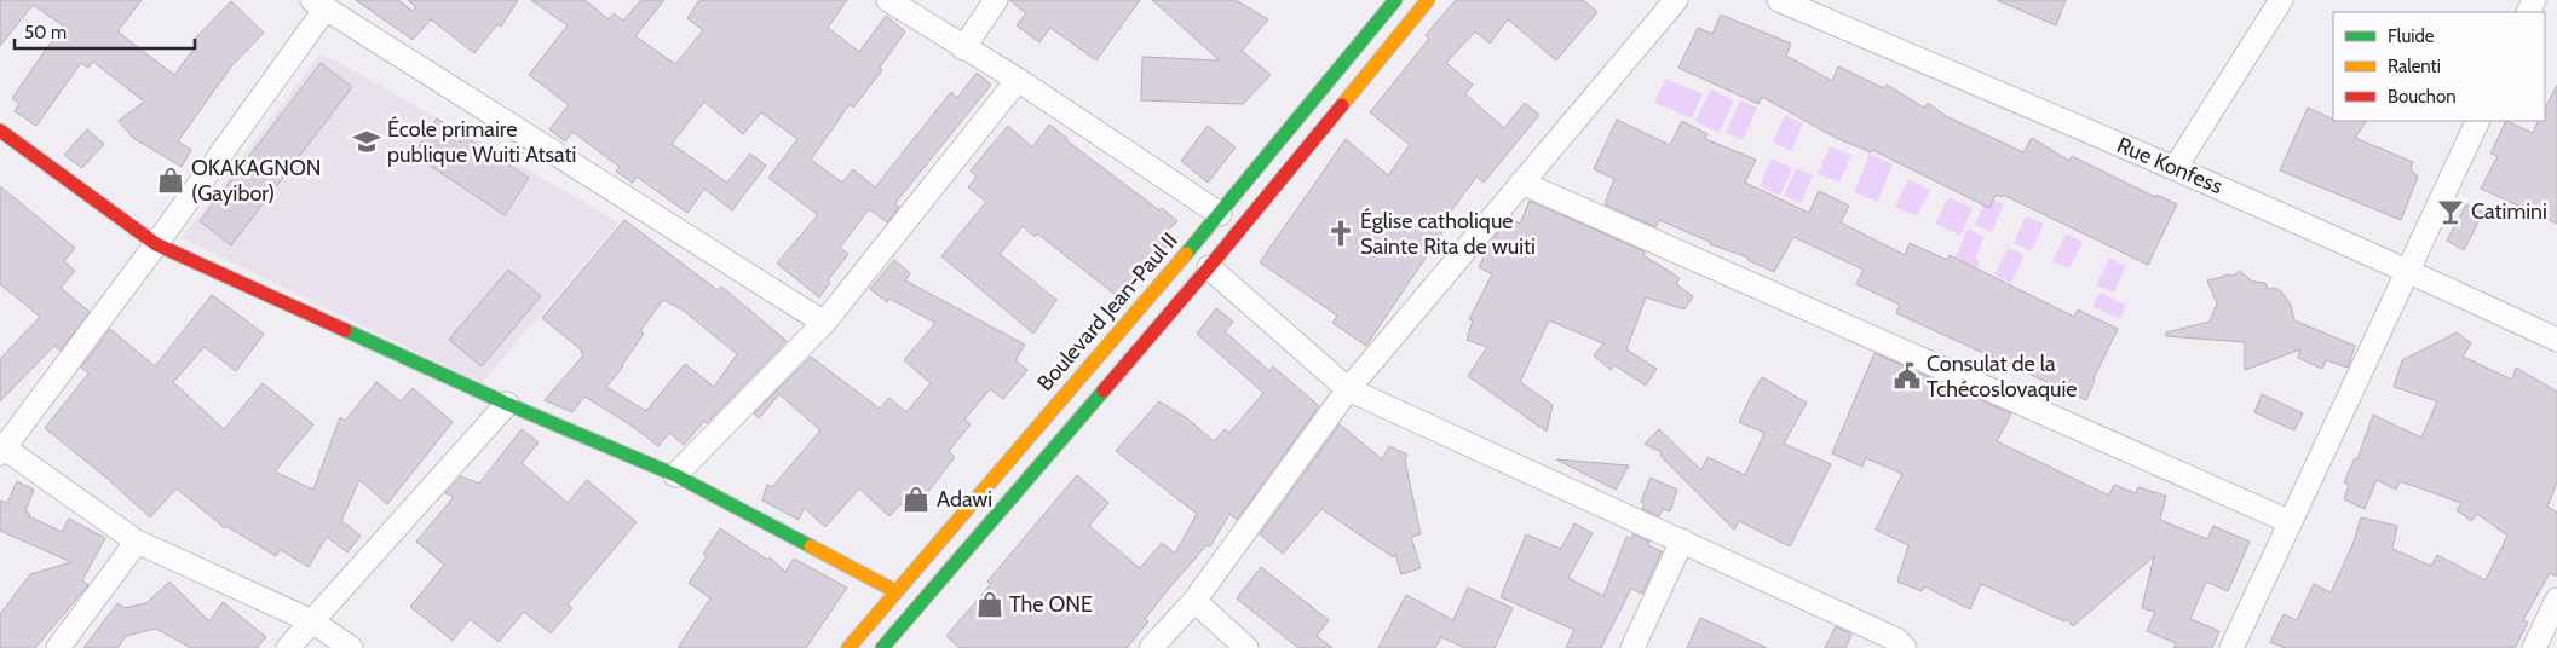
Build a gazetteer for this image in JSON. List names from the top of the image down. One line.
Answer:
{"streets":{"main road":["Boulevard Jean-Paul II"],"street":["Rue Konfess"]},"places":{"school or university":["École primaire publique Wuiti Atsati"],"shop":["OKAKAGNON (Gayibor)","Adawi","The ONE"],"bar":["Catimini"],"church":["Église catholique Sainte Rita de wuiti"],"public building":["Consulat de la Tchécoslovaquie"]},"legend":["Fluide","Ralenti","Bouchon"],"scale_bar":"50 m"}
